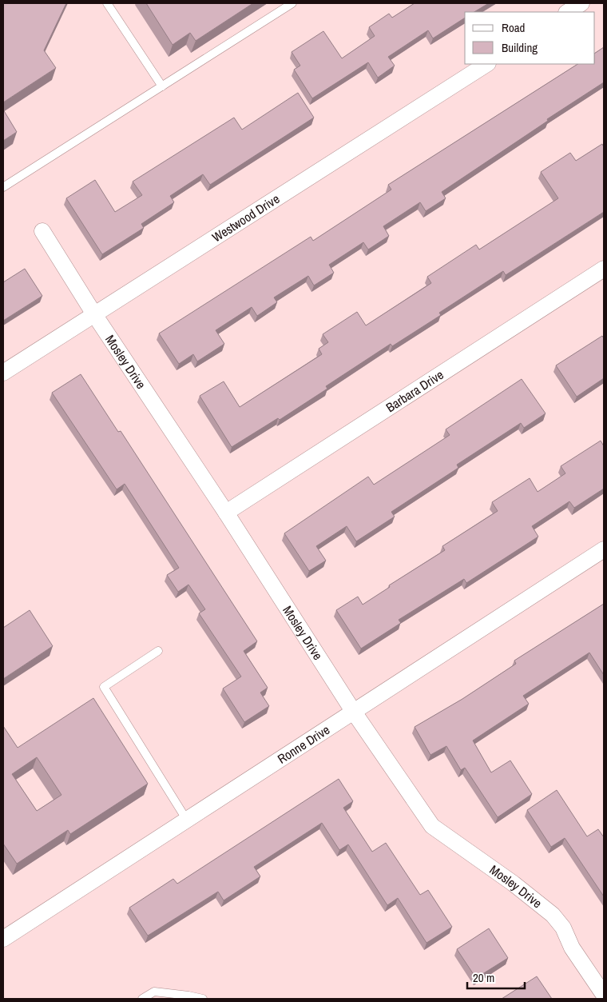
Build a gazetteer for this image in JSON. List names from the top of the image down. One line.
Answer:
{"streets":{"street":["Westwood Drive","Mosley Drive","Barbara Drive","Ronne Drive"]},"crossings":[["Westwood Drive","Mosley Drive"],["Mosley Drive","Barbara Drive"],["Mosley Drive","Ronne Drive"]],"legend":["Road","Building"],"scale_bar":"20 m"}
